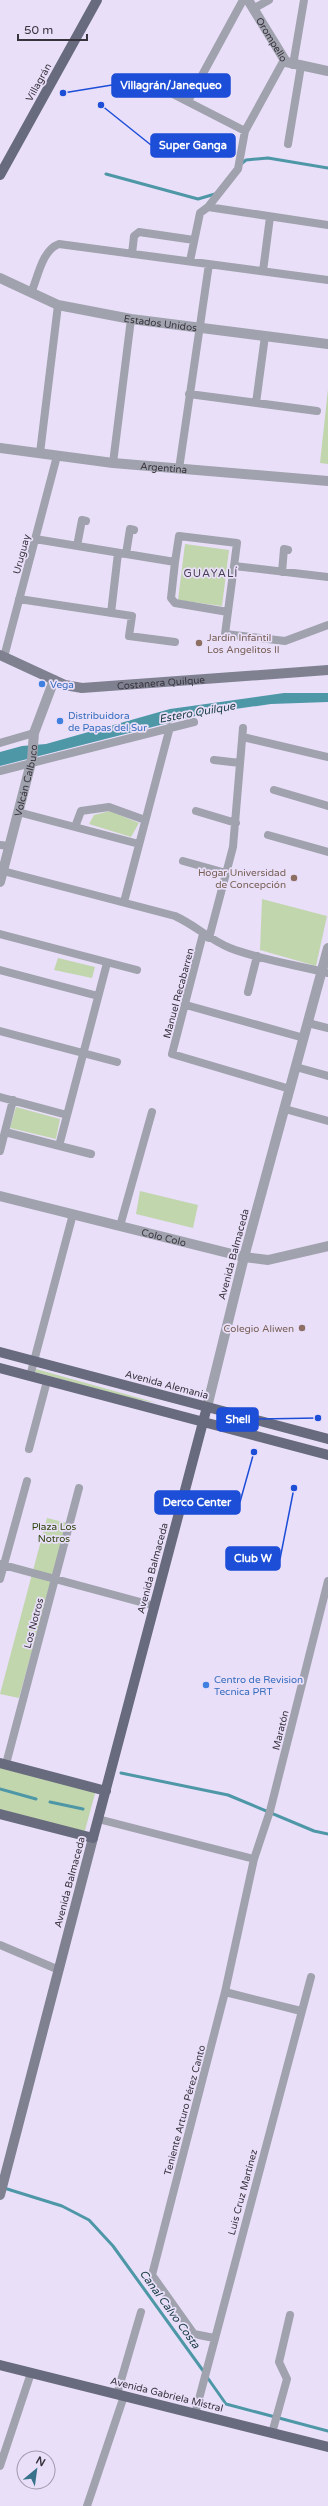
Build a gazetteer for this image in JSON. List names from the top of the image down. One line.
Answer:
{"streets":{"main road":["Villagrán","Costanera Quilque","Avenida Balmaceda","Avenida Alemania","Avenida Gabriela Mistral"],"street":["Orompello","Estados Unidos","Argentina","Uruguay","Volcán Calbuco","Manuel Recabarren","Colo Colo","Los Notros","Maratón","Teniente Arturo Pérez Canto","Luis Cruz Martínez"]},"crossings":[["Argentina","Uruguay"],["Uruguay","Costanera Quilque"],["Costanera Quilque","Volcán Calbuco"],["Manuel Recabarren","Avenida Balmaceda"],["Colo Colo","Avenida Balmaceda"],["Avenida Balmaceda","Avenida Alemania"],["Maratón","Teniente Arturo Pérez Canto"],["Teniente Arturo Pérez Canto","Luis Cruz Martínez"],["Luis Cruz Martínez","Avenida Gabriela Mistral"]],"districts":["GUAYALÍ"],"water":["Estero Quilque","Canal Calvo Costa"],"parks":["Plaza Los Notros"],"places":["Villagrán/Janequeo","Super Ganga","Jardín Infantil Los Angelitos II","Vega","Distribuidora de Papas del Sur","Hogar Universidad de Concepción","Colegio Aliwen","Shell","Derco Center","Club W","Centro de Revision Tecnica PRT"],"scale_bar":"50 m","north":"top right"}
